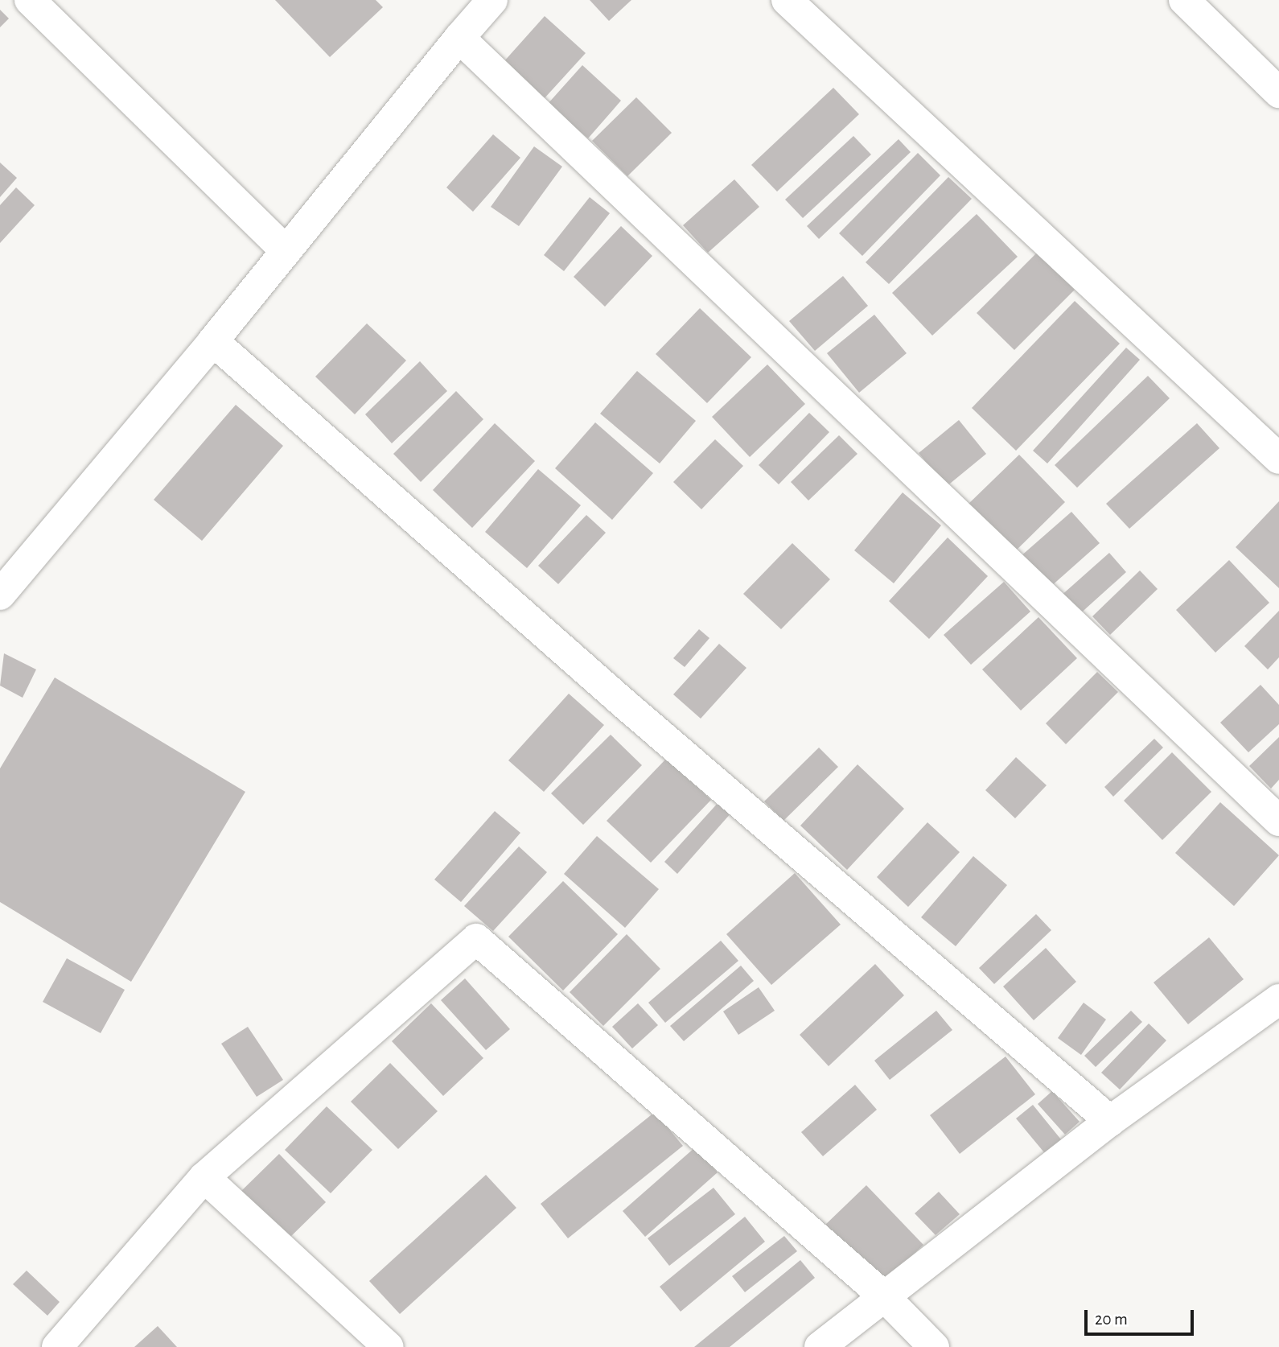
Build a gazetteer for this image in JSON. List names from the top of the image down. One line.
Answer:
{"scale_bar":"20 m"}
